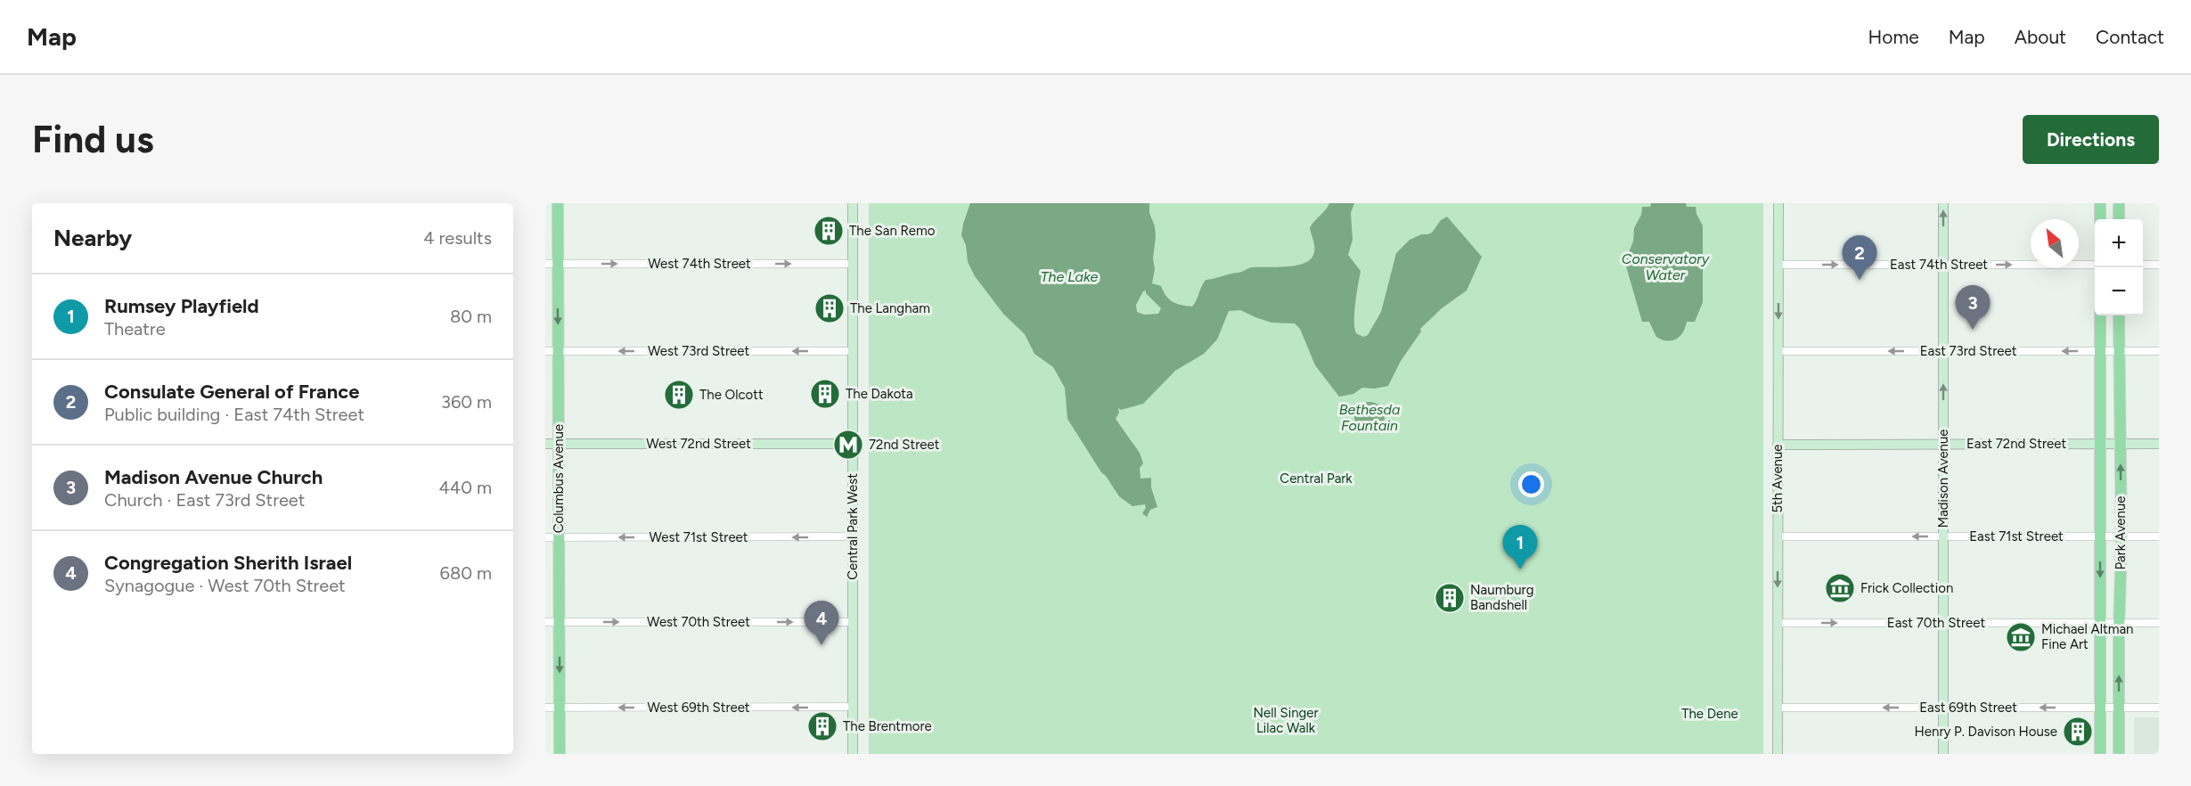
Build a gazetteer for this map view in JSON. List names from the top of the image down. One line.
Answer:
{"streets":{"main road":["West 72nd Street","East 72nd Street","Columbus Avenue","5th Avenue","Madison Avenue","Central Park West","Park Avenue"],"street":["West 74th Street","East 74th Street","West 73rd Street","East 73rd Street","East 71st Street","West 71st Street","West 70th Street","East 70th Street","West 69th Street","East 69th Street"]},"crossings":[["West 74th Street","Columbus Avenue"],["West 74th Street","Central Park West"],["East 74th Street","5th Avenue"],["East 74th Street","Madison Avenue"],["West 73rd Street","Columbus Avenue"],["West 73rd Street","Central Park West"],["East 73rd Street","5th Avenue"],["East 73rd Street","Madison Avenue"],["East 73rd Street","Park Avenue"],["West 72nd Street","Columbus Avenue"],["West 72nd Street","Central Park West"],["East 72nd Street","5th Avenue"],["East 72nd Street","Madison Avenue"],["East 72nd Street","Park Avenue"],["Columbus Avenue","West 71st Street"],["Columbus Avenue","West 70th Street"],["Columbus Avenue","West 69th Street"],["5th Avenue","East 71st Street"],["5th Avenue","East 70th Street"],["5th Avenue","East 69th Street"],["Madison Avenue","East 71st Street"],["Madison Avenue","East 70th Street"],["Madison Avenue","East 69th Street"],["Central Park West","West 71st Street"],["Central Park West","West 70th Street"],["Central Park West","West 69th Street"],["Park Avenue","East 71st Street"],["Park Avenue","East 70th Street"],["Park Avenue","East 69th Street"]],"one_way":["West 74th Street","East 74th Street","West 73rd Street","East 73rd Street","East 71st Street","West 71st Street","West 70th Street","East 70th Street","West 69th Street","East 69th Street"],"water":["Conservatory Water","The Lake","Bethesda Fountain"],"parks":["Central Park","Nell Singer Lilac Walk","The Dene"],"places":{"building":["The San Remo","The Langham","The Dakota","The Olcott","Naumburg Bandshell","The Brentmore","Henry P. Davison House"],"metro station":["72nd Street"],"museum":["Frick Collection","Michael Altman Fine Art"]},"north":"top left","page":{"header":"Map","nav":["Home","Map","About","Contact"],"buttons":"Directions","title":"Find us","heading":["Nearby","4 results"],"map_buttons":["+","−"],"pins":["2","3","1","4"],"list":[{"mark":"1","name":"Rumsey Playfield","note":"Theatre","value":"80 m"},{"mark":"2","name":"Consulate General of France","note":"Public building · East 74th Street","value":"360 m"},{"mark":"3","name":"Madison Avenue Church","note":"Church · East 73rd Street","value":"440 m"},{"mark":"4","name":"Congregation Sherith Israel","note":"Synagogue · West 70th Street","value":"680 m"}]}}
